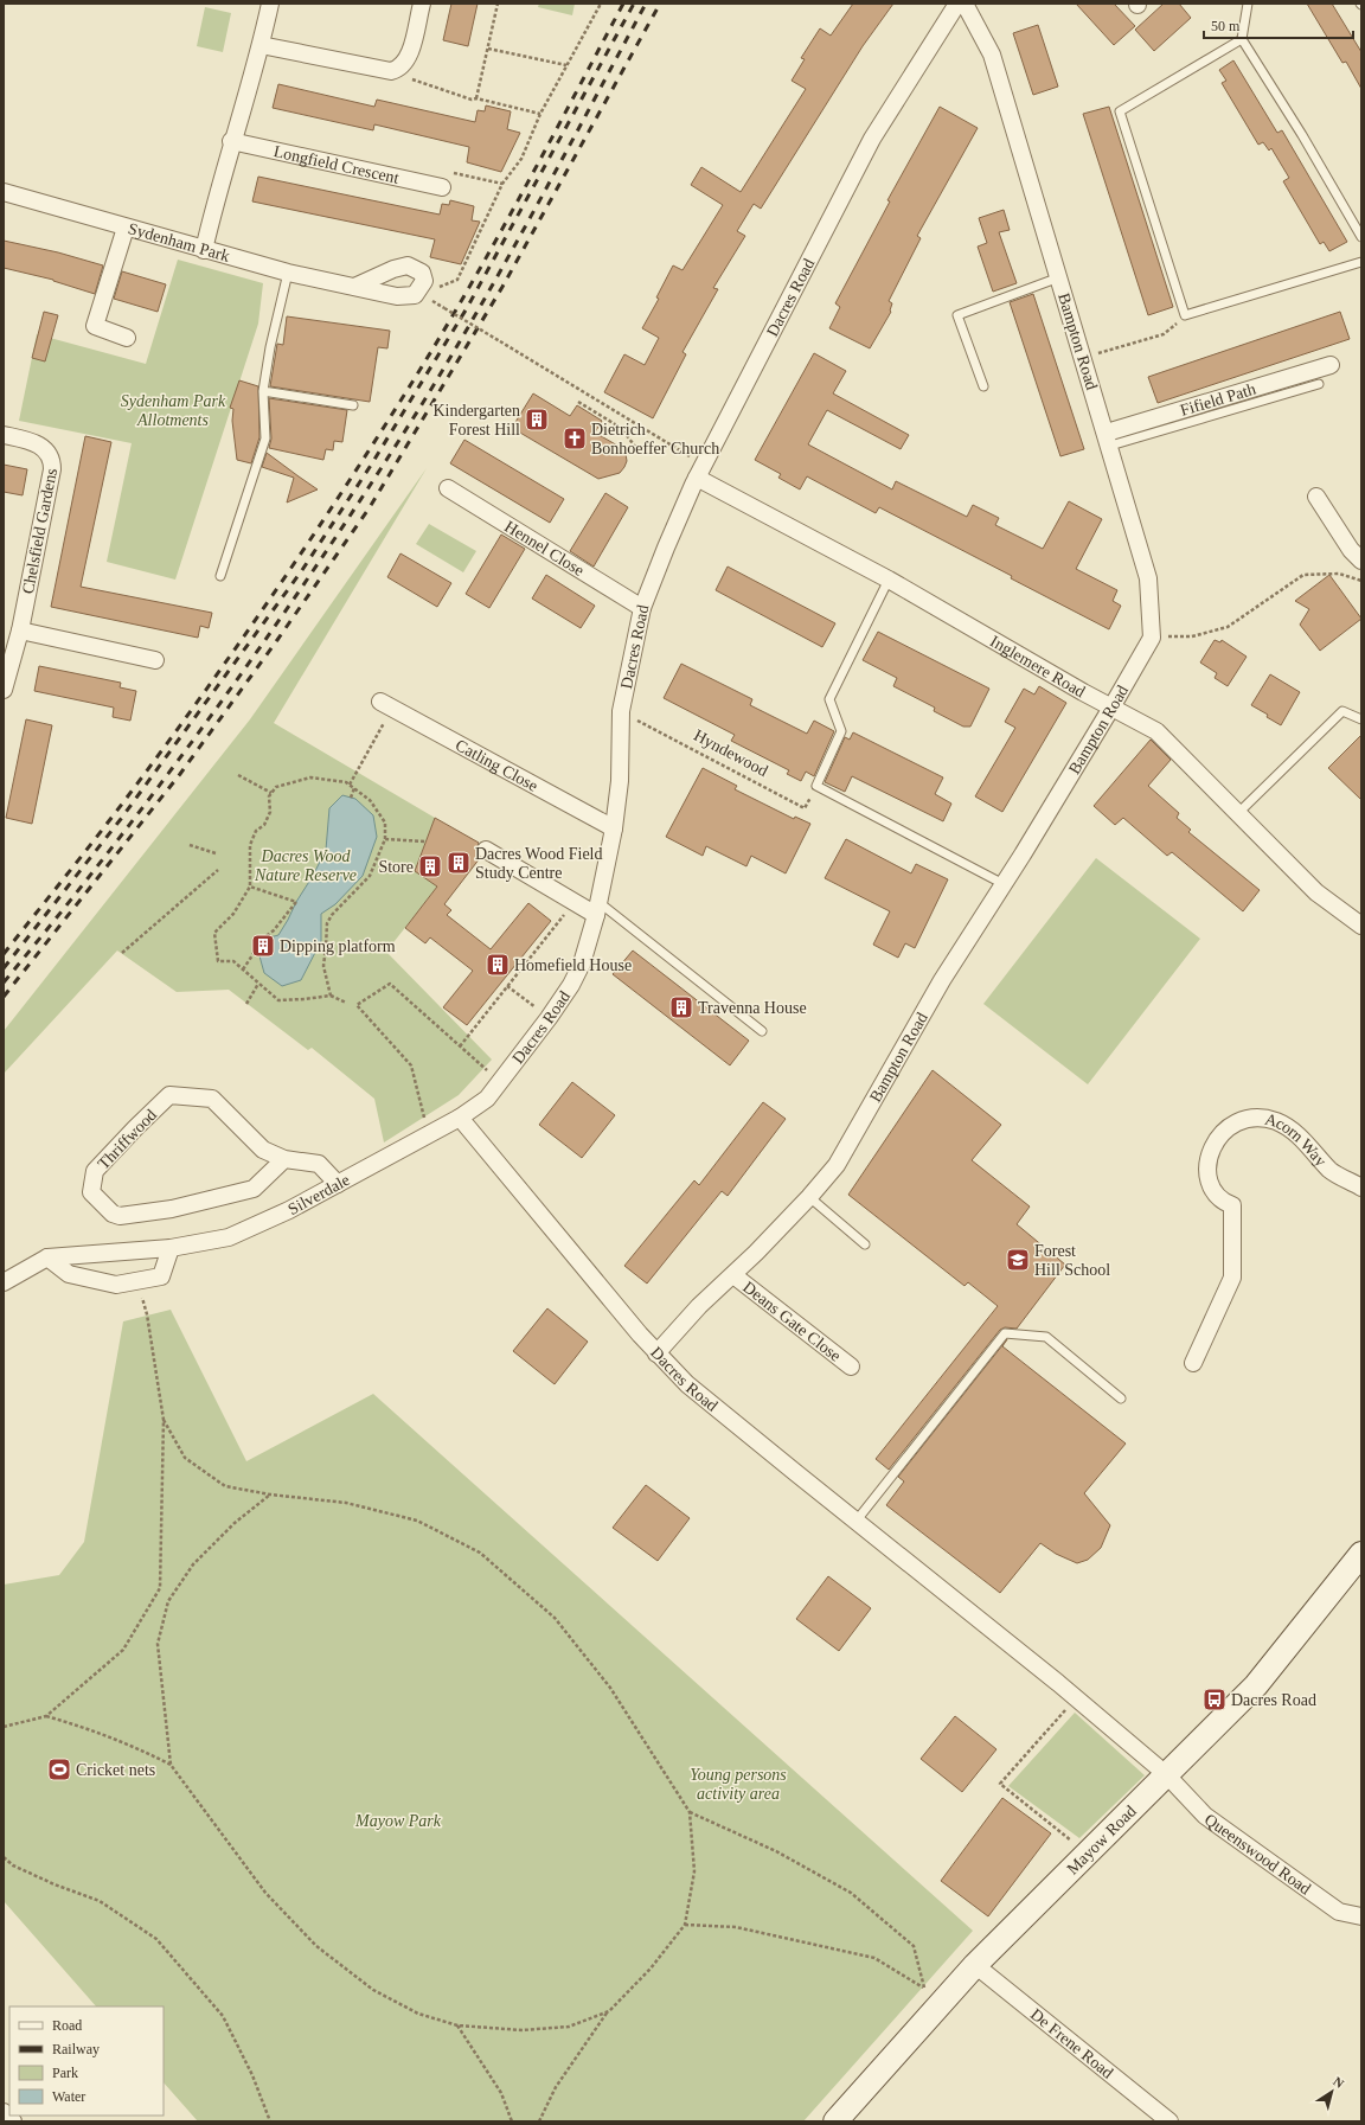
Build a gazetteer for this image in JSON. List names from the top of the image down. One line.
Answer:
{"streets":{"street":["Longfield Crescent","Sydenham Park","Dacres Road","Bampton Road","Fifield Path","Chelsfield Gardens","Hennel Close","Inglemere Road","Catling Close","Thriffwood","Acorn Way","Silverdale","Deans Gate Close","Mayow Road","Queenswood Road","De Frene Road"],"path":["Hyndewood"]},"crossings":[["Dacres Road","Bampton Road"],["Dacres Road","Hennel Close"],["Dacres Road","Inglemere Road"],["Dacres Road","Hyndewood"],["Dacres Road","Catling Close"],["Dacres Road","Silverdale"],["Dacres Road","Mayow Road"],["Dacres Road","Queenswood Road"],["Bampton Road","Fifield Path"],["Bampton Road","Inglemere Road"],["Bampton Road","Deans Gate Close"],["Thriffwood","Silverdale"],["Mayow Road","Queenswood Road"],["Mayow Road","De Frene Road"]],"parks":["Sydenham Park Allotments","Dacres Wood Nature Reserve","Young persons activity area","Mayow Park"],"places":{"building":["Kindergarten Forest Hill","Dacres Wood Field Study Centre","Store","Dipping platform","Homefield House","Travenna House"],"church":["Dietrich Bonhoeffer Church"],"school or university":["Forest Hill School"],"bus stop":["Dacres Road"],"sports":["Cricket nets"]},"legend":["Road","Railway","Park","Water"],"scale_bar":"50 m","north":"top right"}
